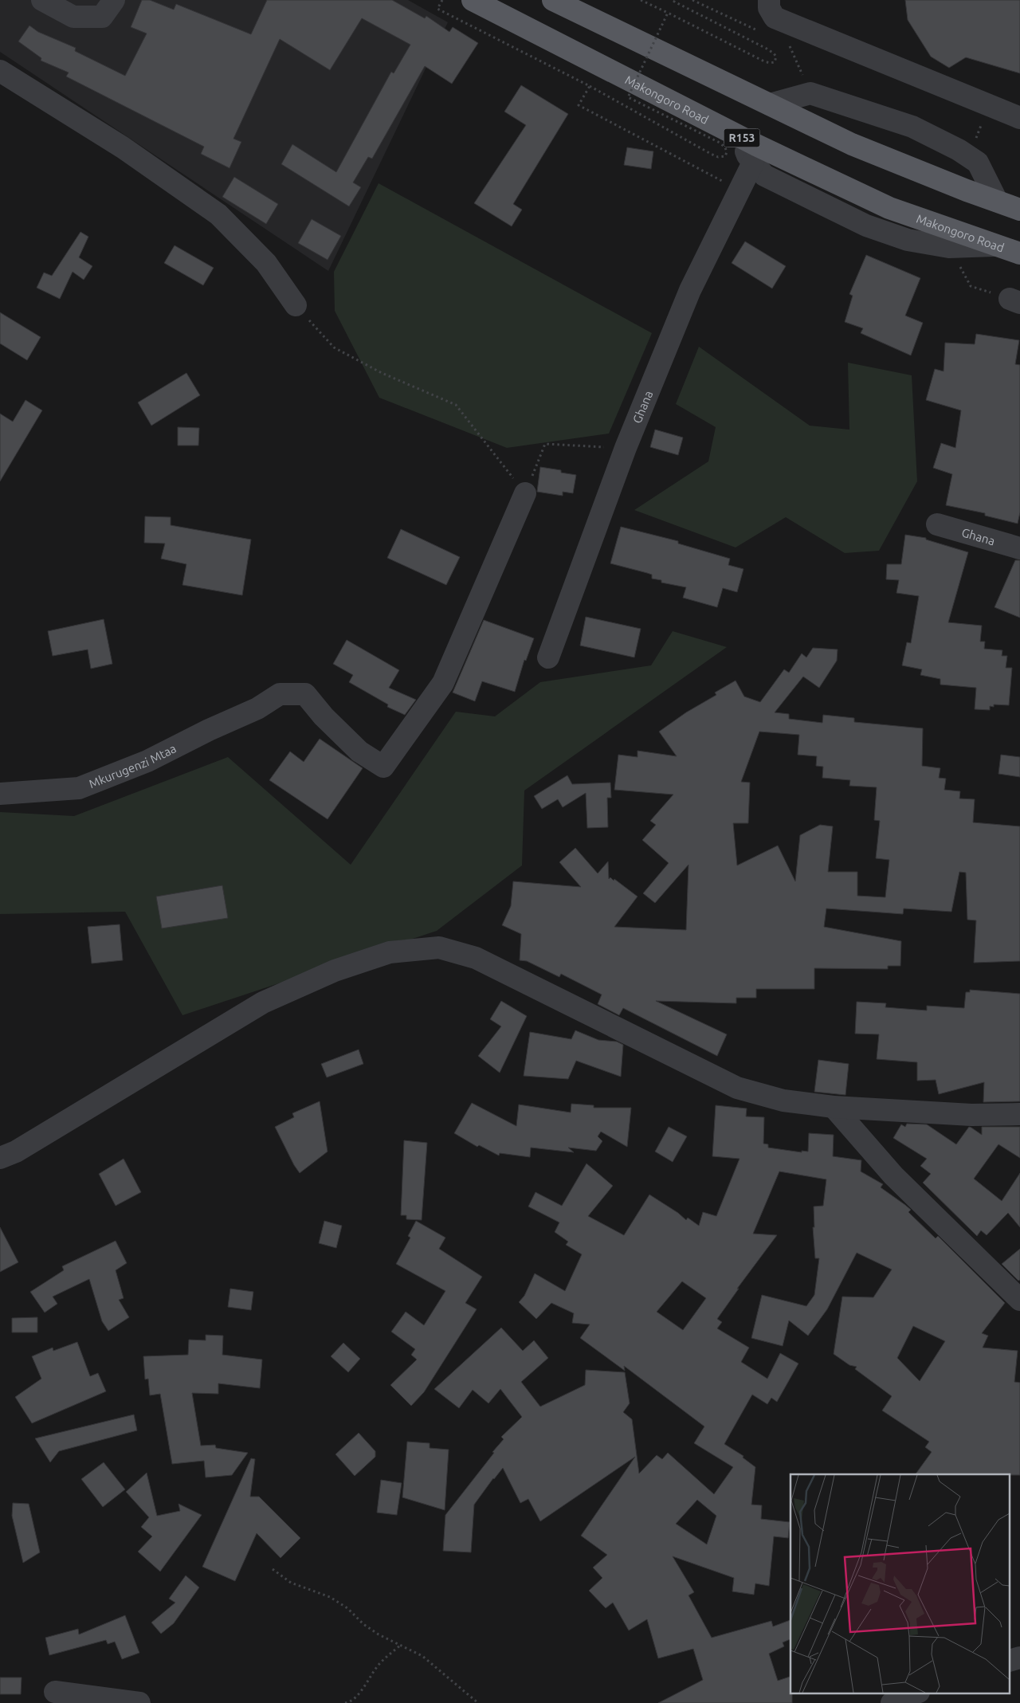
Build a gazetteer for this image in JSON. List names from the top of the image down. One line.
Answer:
{"streets":{"main road":["Makongoro Road","R153"],"street":["Ghana","Mkurugenzi Mtaa"]}}
